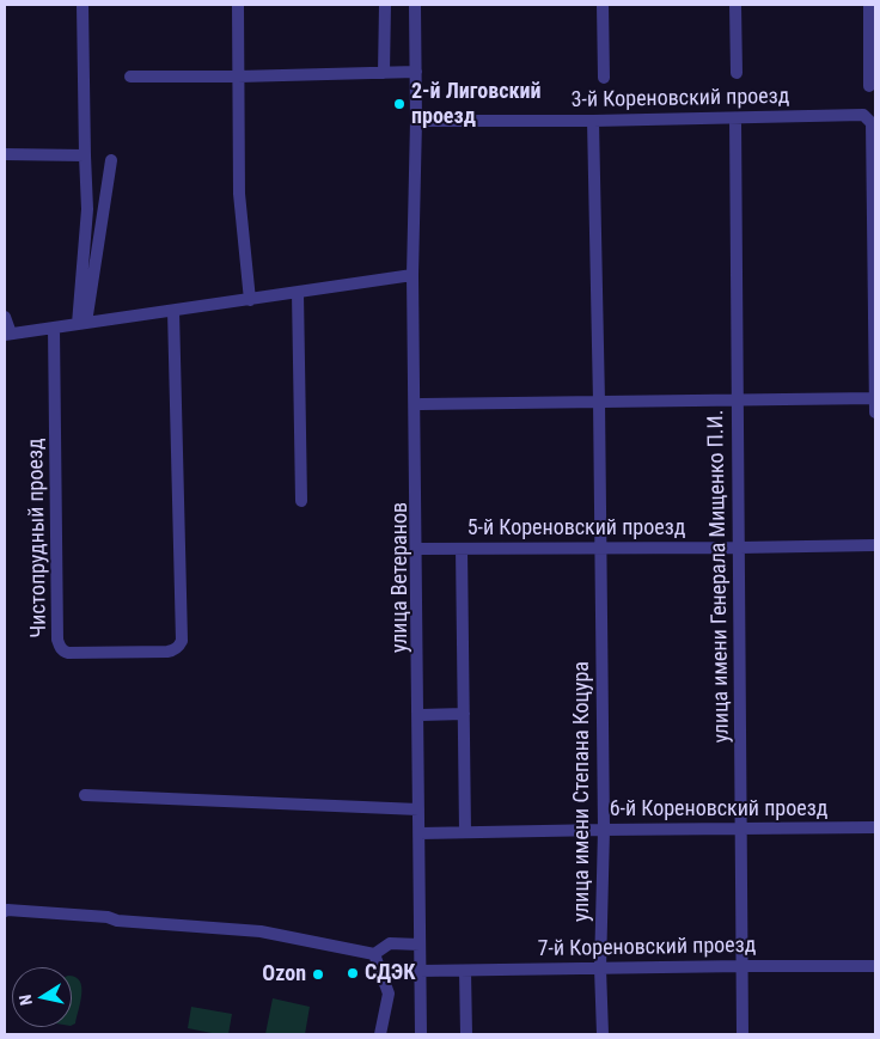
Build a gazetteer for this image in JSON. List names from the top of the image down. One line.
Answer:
{"streets":{"street":["3-й Кореновский проезд","5-й Кореновский проезд","Чистопрудный проезд","улица имени Генерала Мищенко П.И.","улица Ветеранов","улица имени Степана Коцура","6-й Кореновский проезд","7-й Кореновский проезд"]},"crossings":[["3-й Кореновский проезд","улица имени Генерала Мищенко П.И."],["3-й Кореновский проезд","улица Ветеранов"],["3-й Кореновский проезд","улица имени Степана Коцура"],["5-й Кореновский проезд","улица имени Генерала Мищенко П.И."],["5-й Кореновский проезд","улица Ветеранов"],["5-й Кореновский проезд","улица имени Степана Коцура"],["улица имени Генерала Мищенко П.И.","6-й Кореновский проезд"],["улица имени Генерала Мищенко П.И.","7-й Кореновский проезд"],["улица Ветеранов","6-й Кореновский проезд"],["улица Ветеранов","7-й Кореновский проезд"],["улица имени Степана Коцура","6-й Кореновский проезд"],["улица имени Степана Коцура","7-й Кореновский проезд"]],"places":["2-й Лиговский проезд","СДЭК","Ozon"],"north":"left"}
